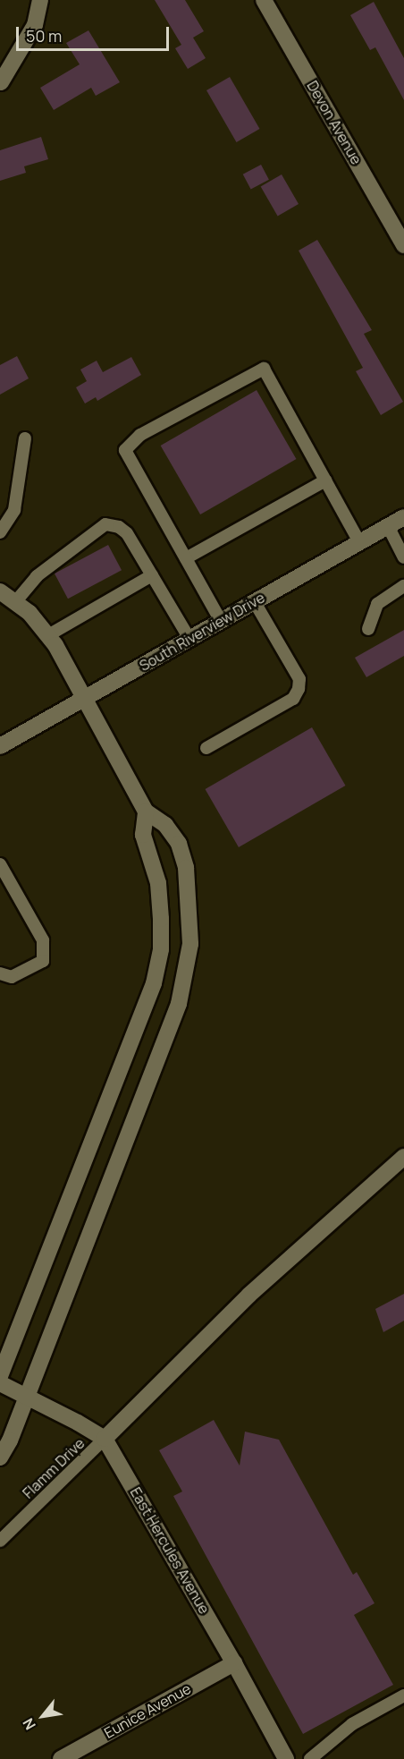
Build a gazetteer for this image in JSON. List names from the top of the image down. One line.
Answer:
{"streets":{"street":["Devon Avenue","South Riverview Drive","East Hercules Avenue","Eunice Avenue"],"lane":["Flamm Drive"]},"crossings":[["Flamm Drive","East Hercules Avenue"],["East Hercules Avenue","Eunice Avenue"]],"scale_bar":"50 m","north":"bottom left"}
